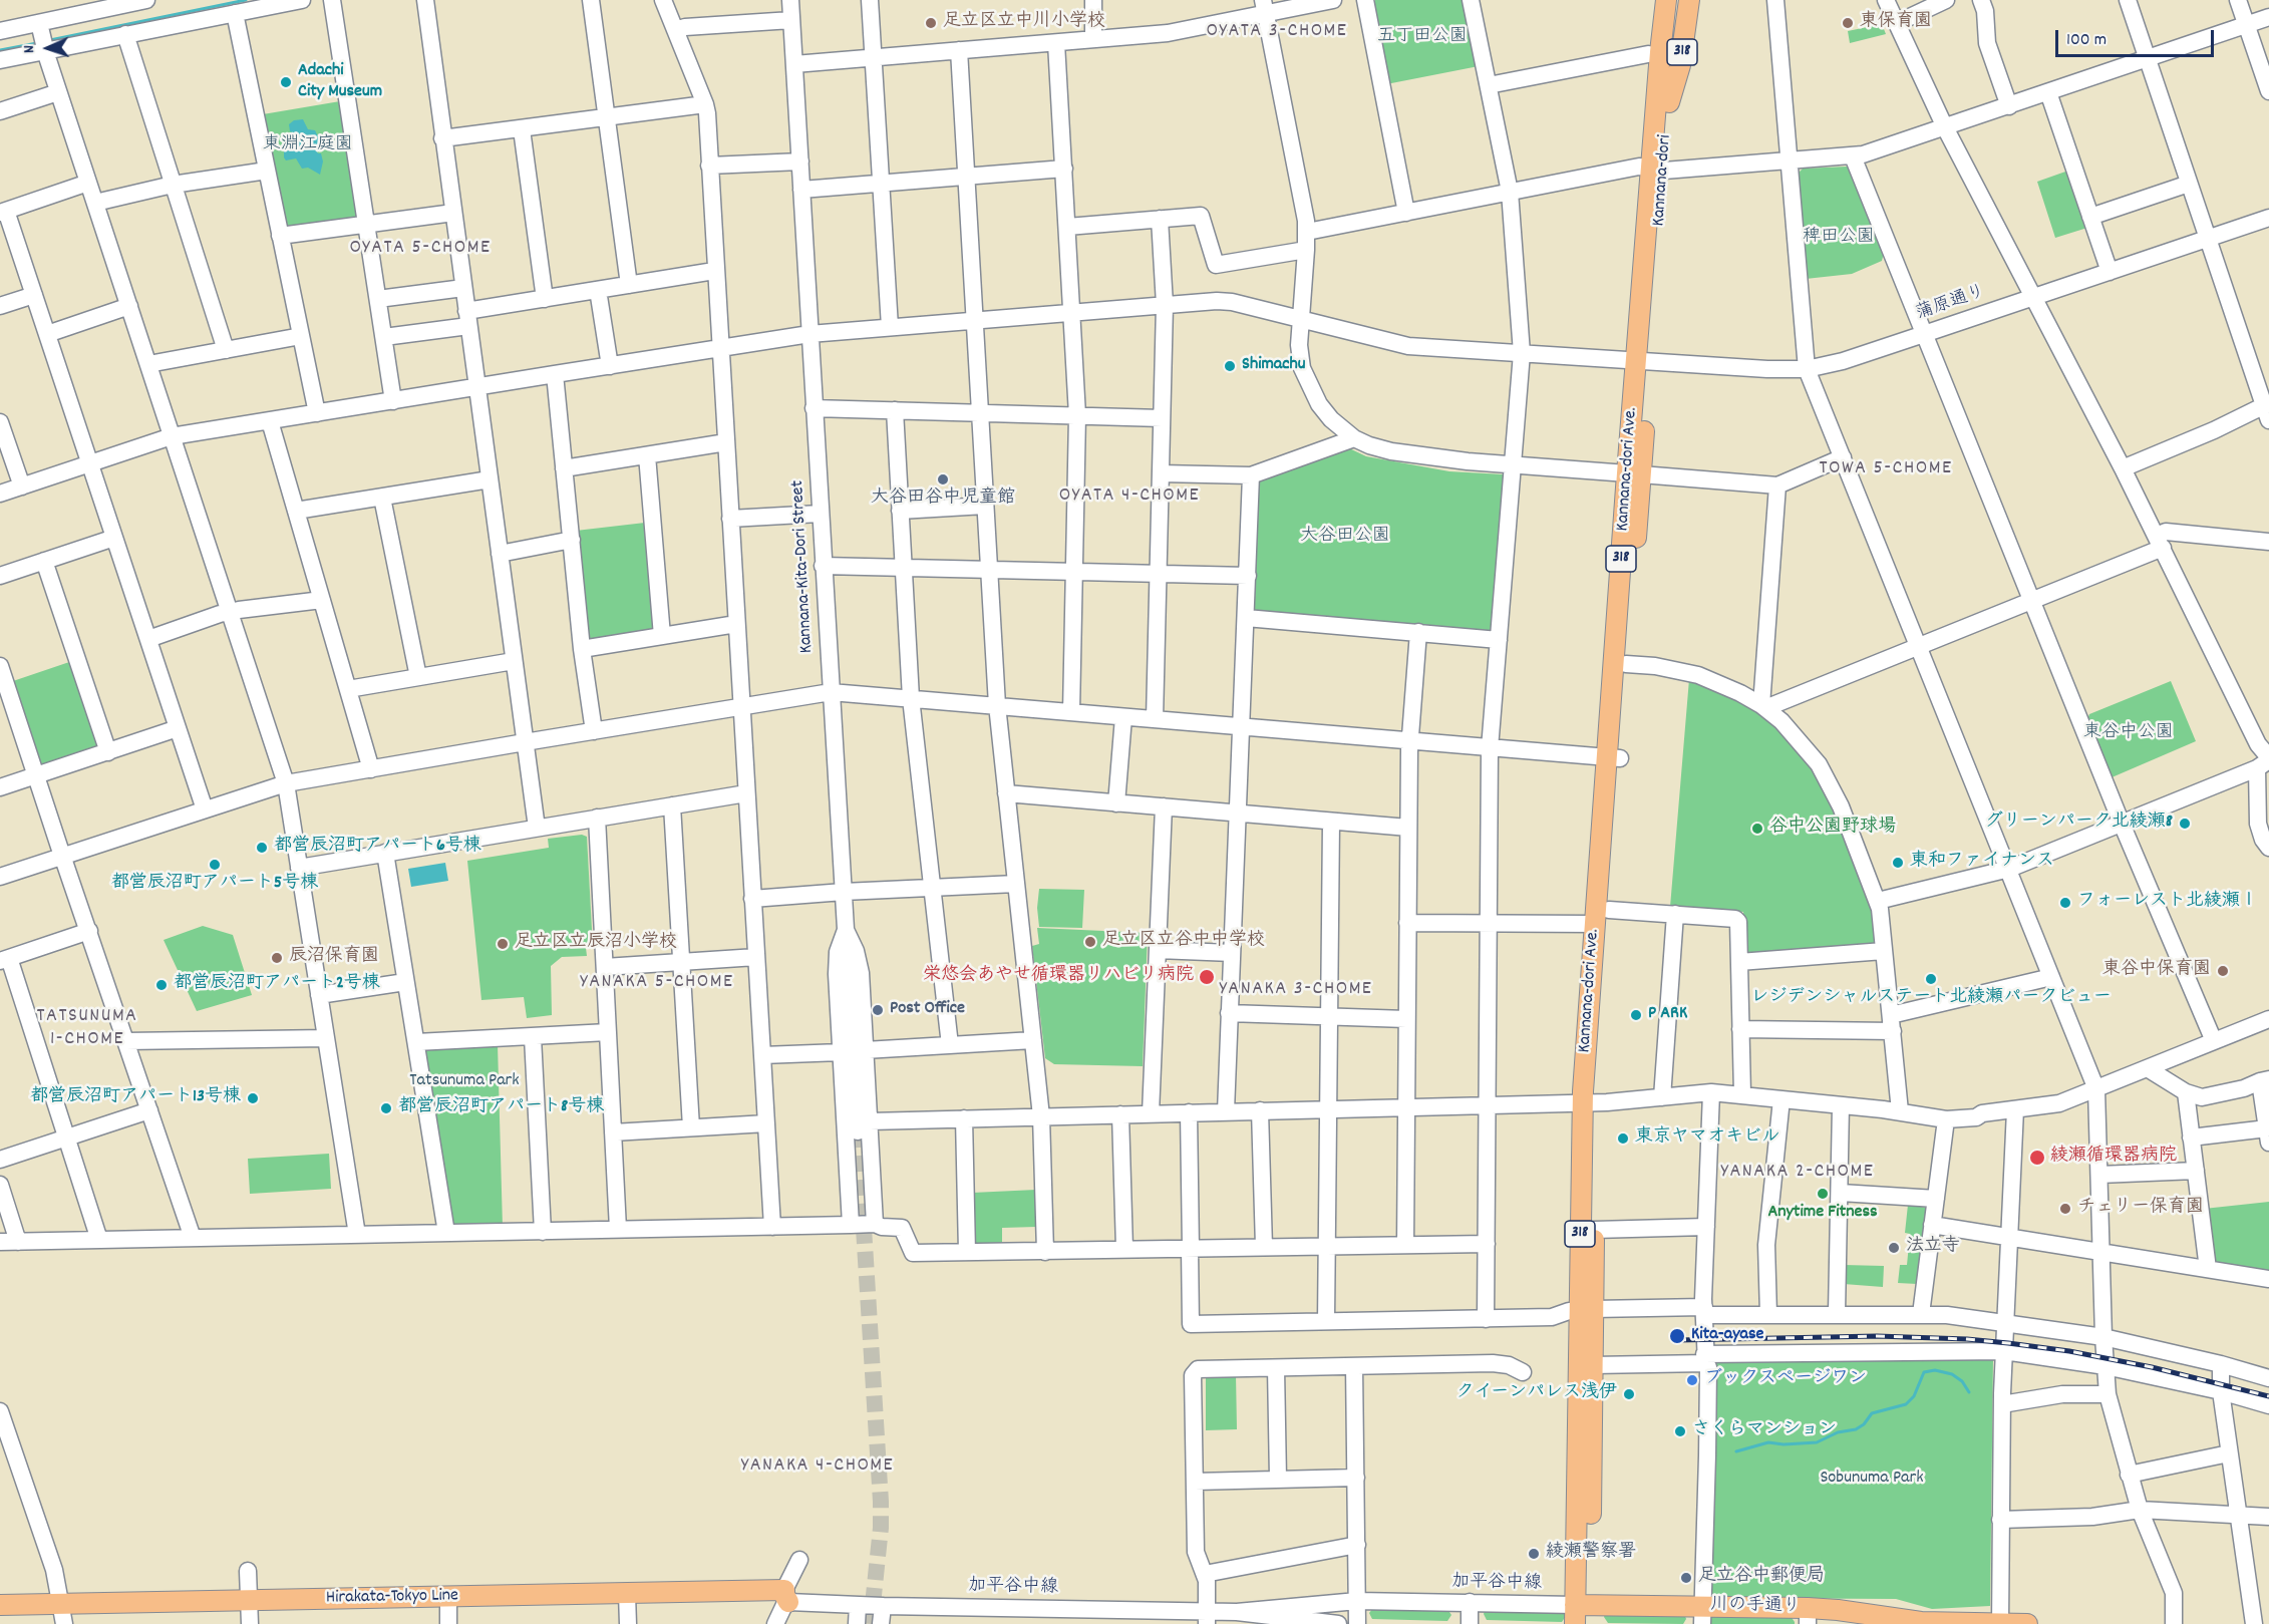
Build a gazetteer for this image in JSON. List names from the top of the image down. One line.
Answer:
{"streets":{"main road":["318","Kannana-dori","Kannana-dori Ave.","Hirakata-Tokyo Line","川の手通り"],"street":["蒲原通り","Kannana-Kita-Dori Street","加平谷中線"]},"crossings":[["318","Kannana-dori"],["Kannana-dori","蒲原通り"],["Kannana-dori","Kannana-dori Ave."],["蒲原通り","Kannana-dori Ave."],["蒲原通り","Kannana-Kita-Dori Street"],["Kannana-dori Ave.","加平谷中線"],["Kannana-dori Ave.","川の手通り"],["加平谷中線","Hirakata-Tokyo Line"],["加平谷中線","川の手通り"]],"districts":["OYATA 3-CHOME","OYATA 5-CHOME","TOWA 5-CHOME","OYATA 4-CHOME","YANAKA 5-CHOME","YANAKA 3-CHOME","TATSUNUMA 1-CHOME","YANAKA 2-CHOME","YANAKA 4-CHOME"],"parks":["五丁田公園","東淵江庭園","稗田公園","大谷田公園","東谷中公園","Tatsunuma Park","Sobunuma Park"],"places":["足立区立中川小学校","東保育園","Adachi City Museum","Shimachu","大谷田谷中児童館","グリーンパーク北綾瀬8","谷中公園野球場","都営辰沼町アパート6号棟","東和ファイナンス","都営辰沼町アパート5号棟","フォーレスト北綾瀬Ⅰ","足立区立谷中中学校","足立区立辰沼小学校","辰沼保育園","東谷中保育園","栄悠会あやせ循環器リハビリ病院","レジデンシャルステート北綾瀬パークビュー","都営辰沼町アパート2号棟","Post Office","P ARK","都営辰沼町アパート13号棟","都営辰沼町アパート8号棟","東京ヤマオキビル","綾瀬循環器病院","Anytime Fitness","チェリー保育園","法立寺","Kita-ayase","ブックスページワン","クイーンパレス浅伊","さくらマンション","綾瀬警察署","足立谷中郵便局"],"scale_bar":"100 m","north":"left"}
